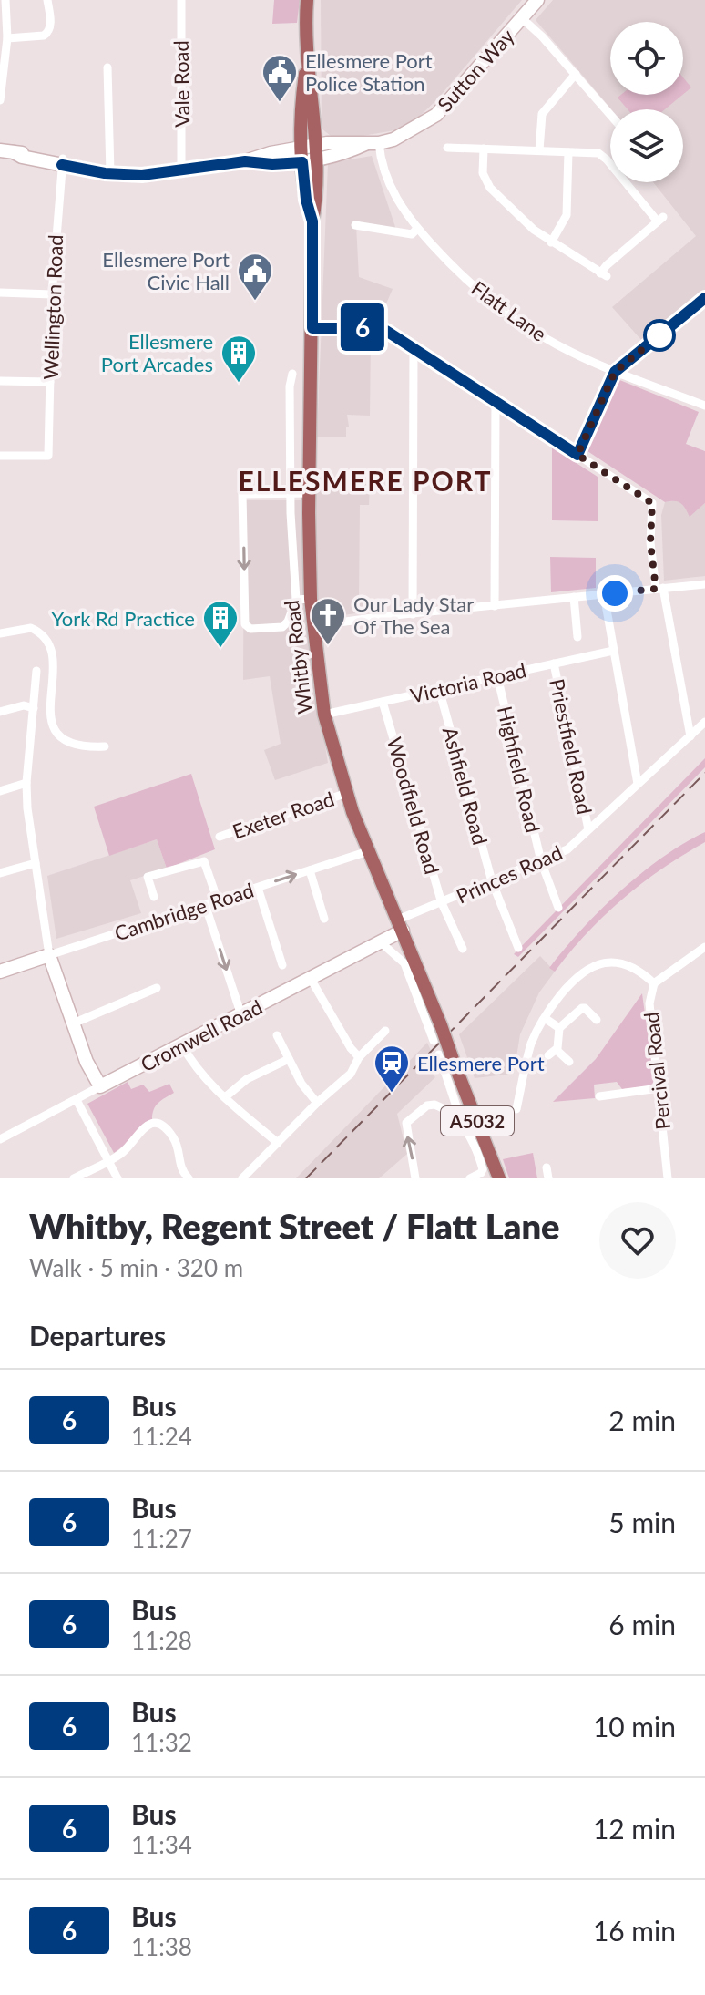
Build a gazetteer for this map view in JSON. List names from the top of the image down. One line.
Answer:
{"streets":{"main road":["Sutton Way","Whitby Road","Cambridge Road","Cromwell Road","A5032"],"street":["Vale Road","Wellington Road","Flatt Lane","Victoria Road","Priestfield Road","Highfield Road","Ashfield Road","Woodfield Road","Exeter Road","Princes Road","Percival Road"]},"crossings":[["Sutton Way","Flatt Lane"],["Sutton Way","Whitby Road"],["Whitby Road","Victoria Road"],["Whitby Road","Exeter Road"],["Whitby Road","Princes Road"],["Whitby Road","Cambridge Road"],["Whitby Road","Cromwell Road"],["Victoria Road","Priestfield Road"],["Victoria Road","Highfield Road"],["Victoria Road","Ashfield Road"],["Victoria Road","Woodfield Road"],["Priestfield Road","Princes Road"],["Highfield Road","Princes Road"],["Ashfield Road","Princes Road"],["Woodfield Road","Princes Road"],["Princes Road","Cromwell Road"]],"districts":["ELLESMERE PORT"],"places":{"public building":["Ellesmere Port Police Station","Ellesmere Port Civic Hall"],"building":["Ellesmere Port Arcades","York Rd Practice"],"church":["Our Lady Star Of The Sea"],"station":["Ellesmere Port"]},"lines":["bus line 6"],"page":{"on_map":"6","heading":[["Whitby, Regent Street / Flatt Lane","Walk · 5 min · 320 m"],"Departures"],"list":[{"mark":"6","name":"Bus","note":"11:24","value":"2 min"},{"mark":"6","name":"Bus","note":"11:27","value":"5 min"},{"mark":"6","name":"Bus","note":"11:28","value":"6 min"},{"mark":"6","name":"Bus","note":"11:32","value":"10 min"},{"mark":"6","name":"Bus","note":"11:34","value":"12 min"},{"mark":"6","name":"Bus","note":"11:38","value":"16 min"}]}}
